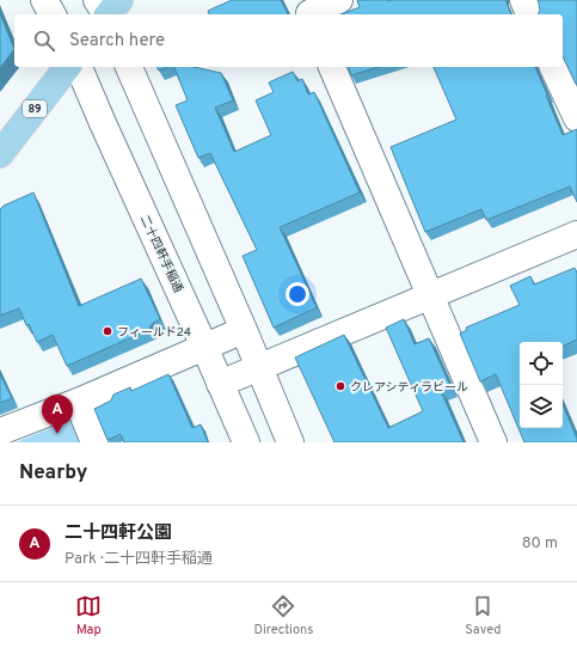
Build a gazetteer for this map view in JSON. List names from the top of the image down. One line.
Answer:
{"streets":{"main road":["89"],"street":["二十四軒手稲通"]},"places":["フィールド24","クレアシティラビール"],"page":{"search":"Search here","pins":"A","heading":"Nearby","list":[{"mark":"A","name":"二十四軒公園","note":"Park · 二十四軒手稲通","value":"80 m"}],"nav":["Map","Directions","Saved"]}}
